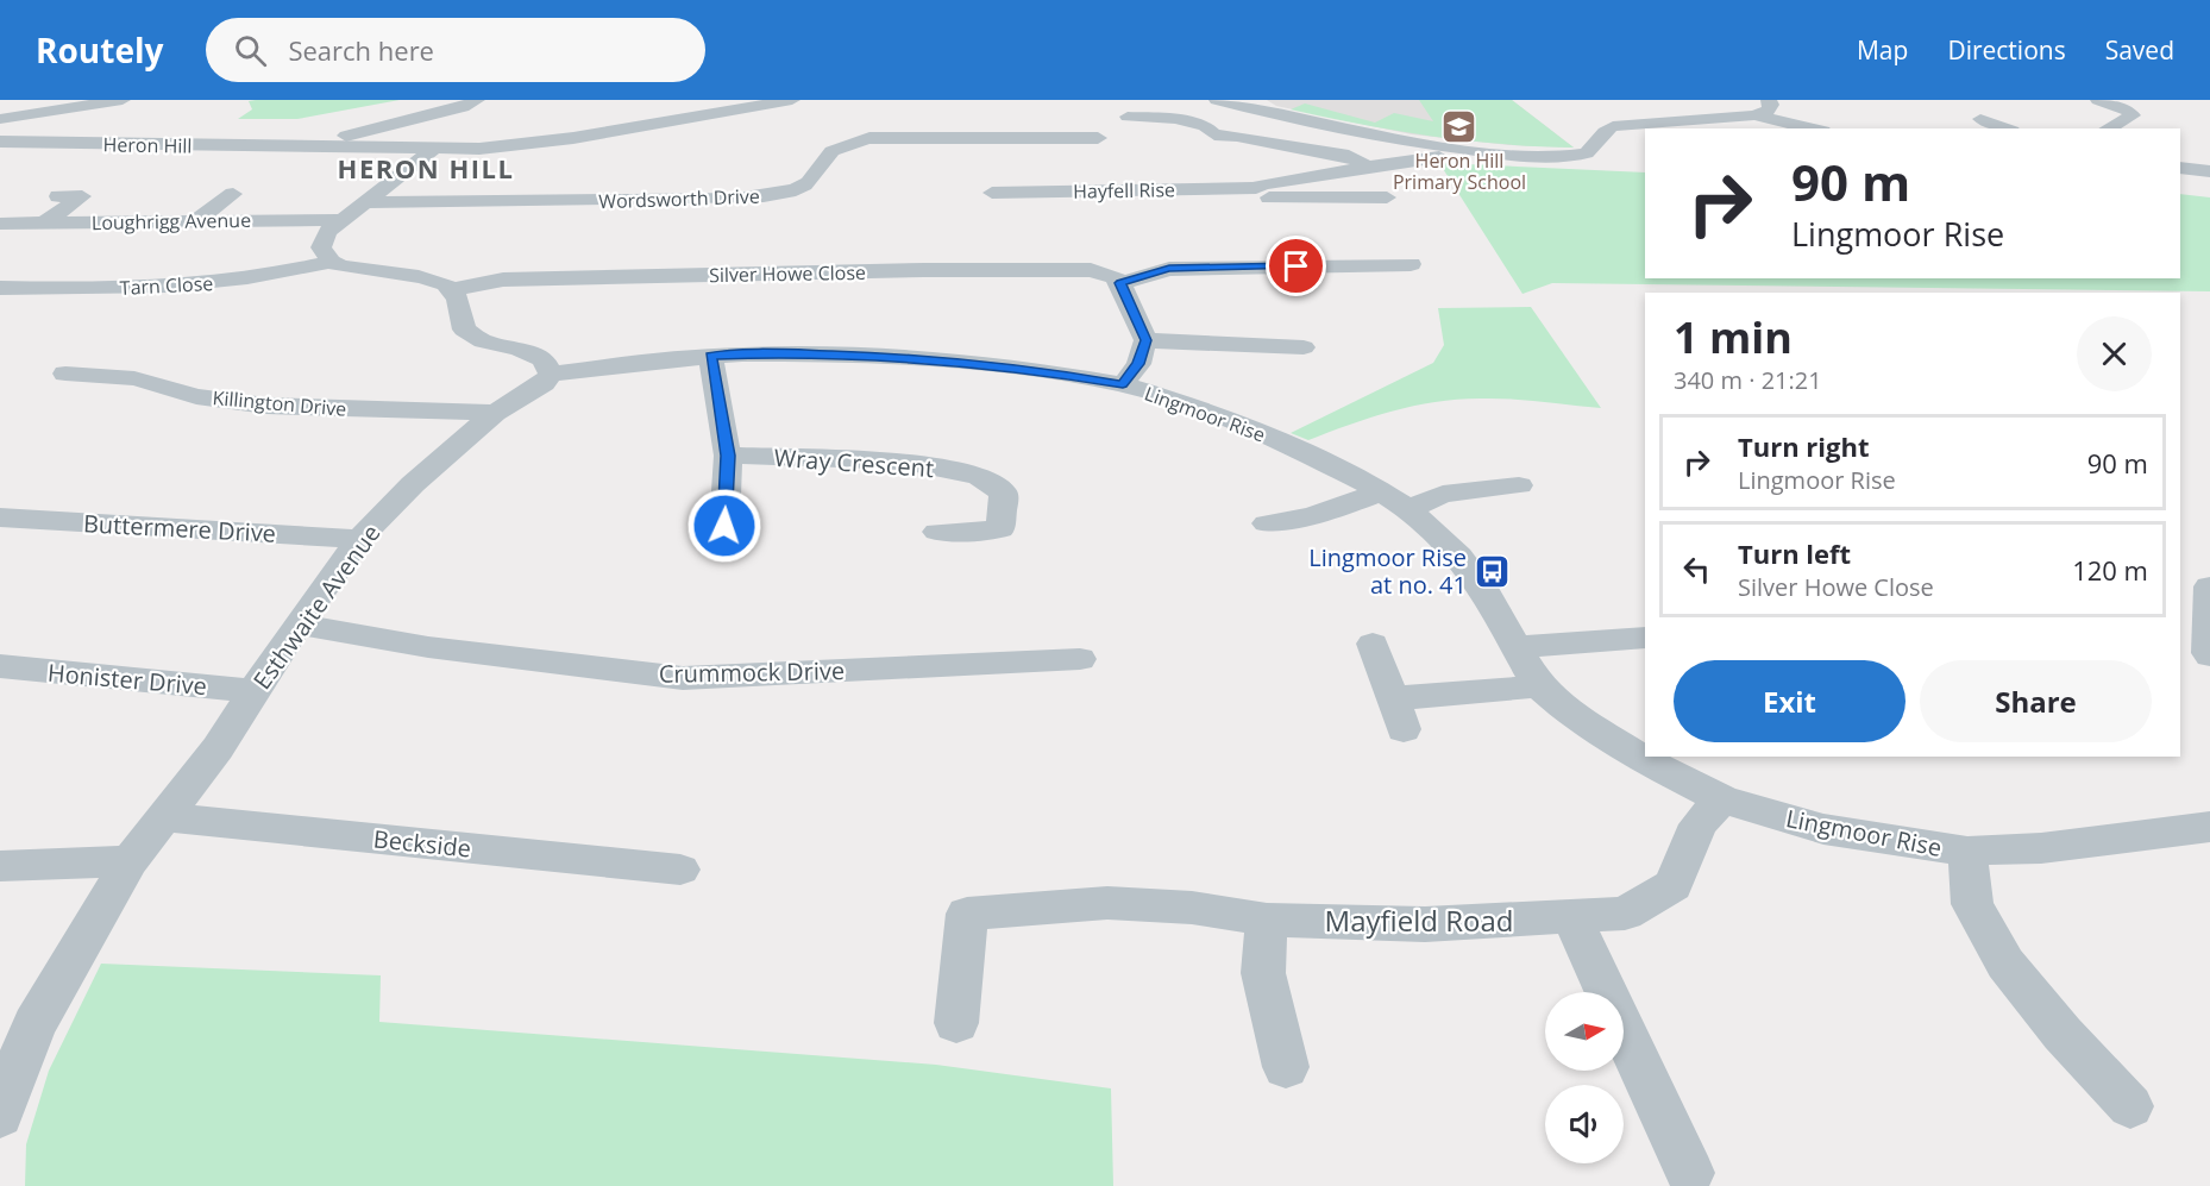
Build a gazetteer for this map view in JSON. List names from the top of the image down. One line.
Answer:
{"streets":{"street":["Heron Hill","Hayfell Rise","Wordsworth Drive","Loughrigg Avenue","Silver Howe Close","Tarn Close","Killington Drive","Lingmoor Rise","Wray Crescent","Buttermere Drive","Esthwaite Avenue","Crummock Drive","Honister Drive","Beckside","Mayfield Road"]},"crossings":[["Wordsworth Drive","Loughrigg Avenue"],["Killington Drive","Esthwaite Avenue"],["Lingmoor Rise","Esthwaite Avenue"],["Lingmoor Rise","Mayfield Road"],["Buttermere Drive","Esthwaite Avenue"],["Esthwaite Avenue","Crummock Drive"],["Esthwaite Avenue","Honister Drive"],["Esthwaite Avenue","Beckside"]],"districts":["HERON HILL"],"places":{"school or university":["Heron Hill Primary School"],"bus stop":["Lingmoor Rise at no. 41"]},"north":"right","page":{"header":"Routely","search":"Search here","nav":["Map","Directions","Saved"],"turn":["90 m","Lingmoor Rise"],"heading":["1 min","340 m · 21:21"],"list":[{"name":"Turn right","note":"Lingmoor Rise","value":"90 m"},{"name":"Turn left","note":"Silver Howe Close","value":"120 m"}],"buttons":["Exit","Share"]}}
